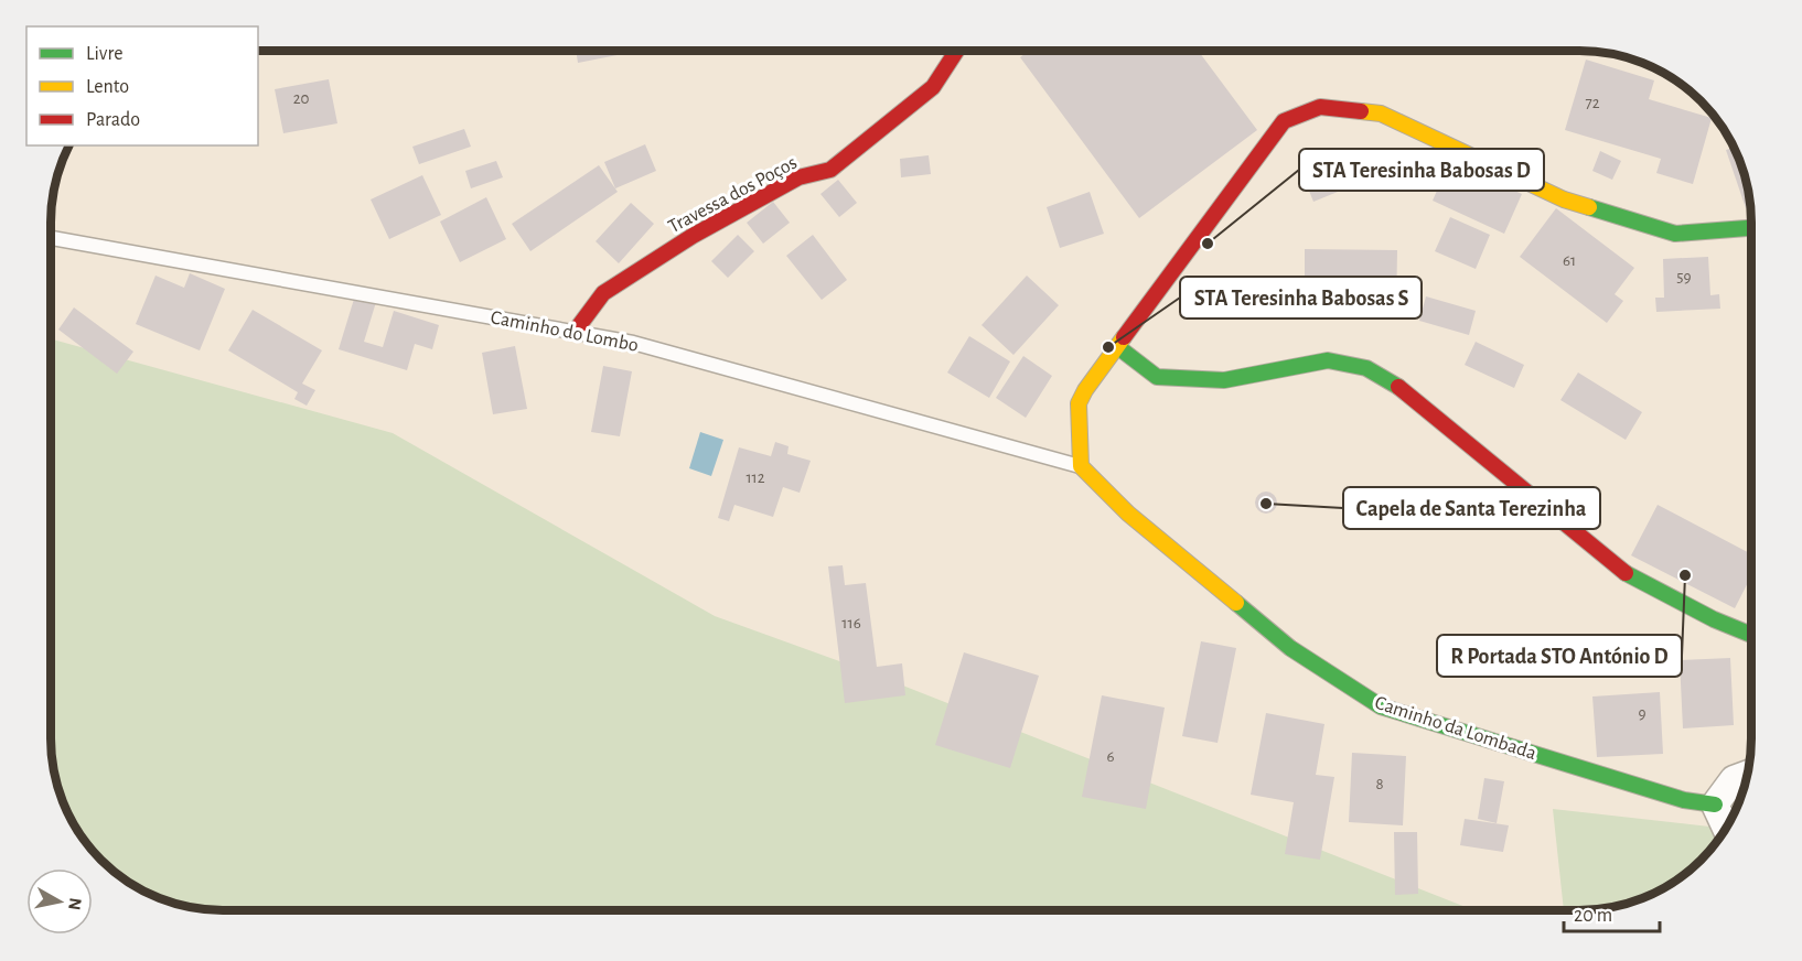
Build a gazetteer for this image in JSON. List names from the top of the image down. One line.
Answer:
{"streets":{"street":["Travessa dos Poços","Caminho da Lombada"],"lane":["Caminho do Lombo"]},"crossings":[["Travessa dos Poços","Caminho do Lombo"],["Caminho do Lombo","Caminho da Lombada"]],"places":["STA Teresinha Babosas D","STA Teresinha Babosas S","Capela de Santa Terezinha","R Portada STO António D"],"house_numbers":["20","72","61","59","112","116","9","6","8"],"legend":["Livre","Lento","Parado"],"scale_bar":"20 m","north":"right"}
